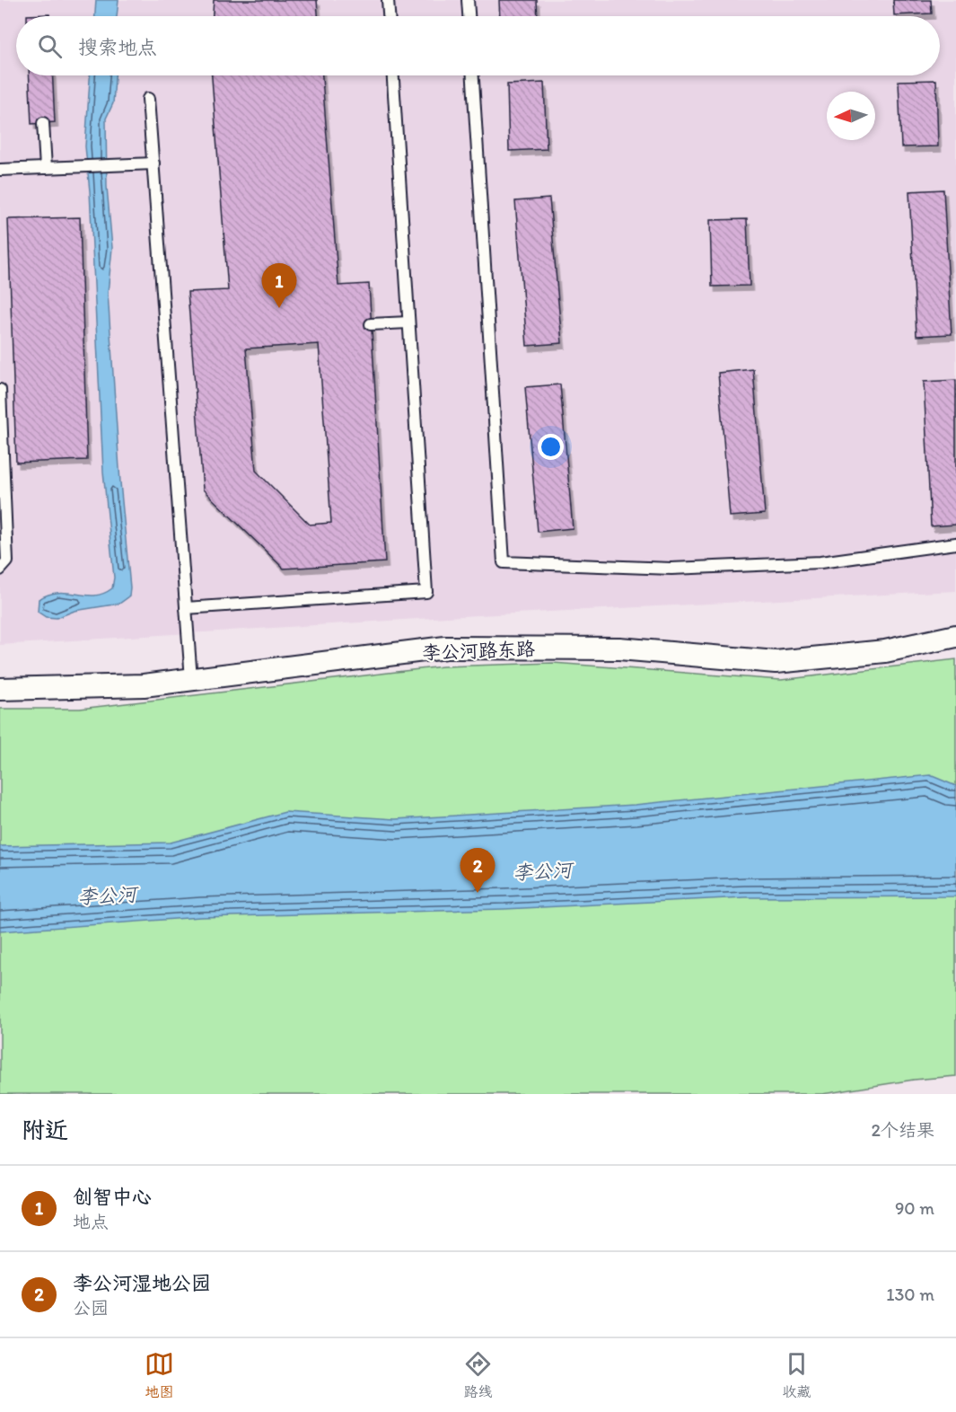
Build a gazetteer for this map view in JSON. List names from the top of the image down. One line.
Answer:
{"streets":{"street":["李公河路东路"]},"water":["李公河"],"north":"left","page":{"search":"搜索地点","pins":["1","2"],"heading":["附近","2个结果"],"list":[{"mark":"1","name":"创智中心","note":"地点","value":"90 m"},{"mark":"2","name":"李公河湿地公园","note":"公园","value":"130 m"}],"nav":["地图","路线","收藏"]}}
